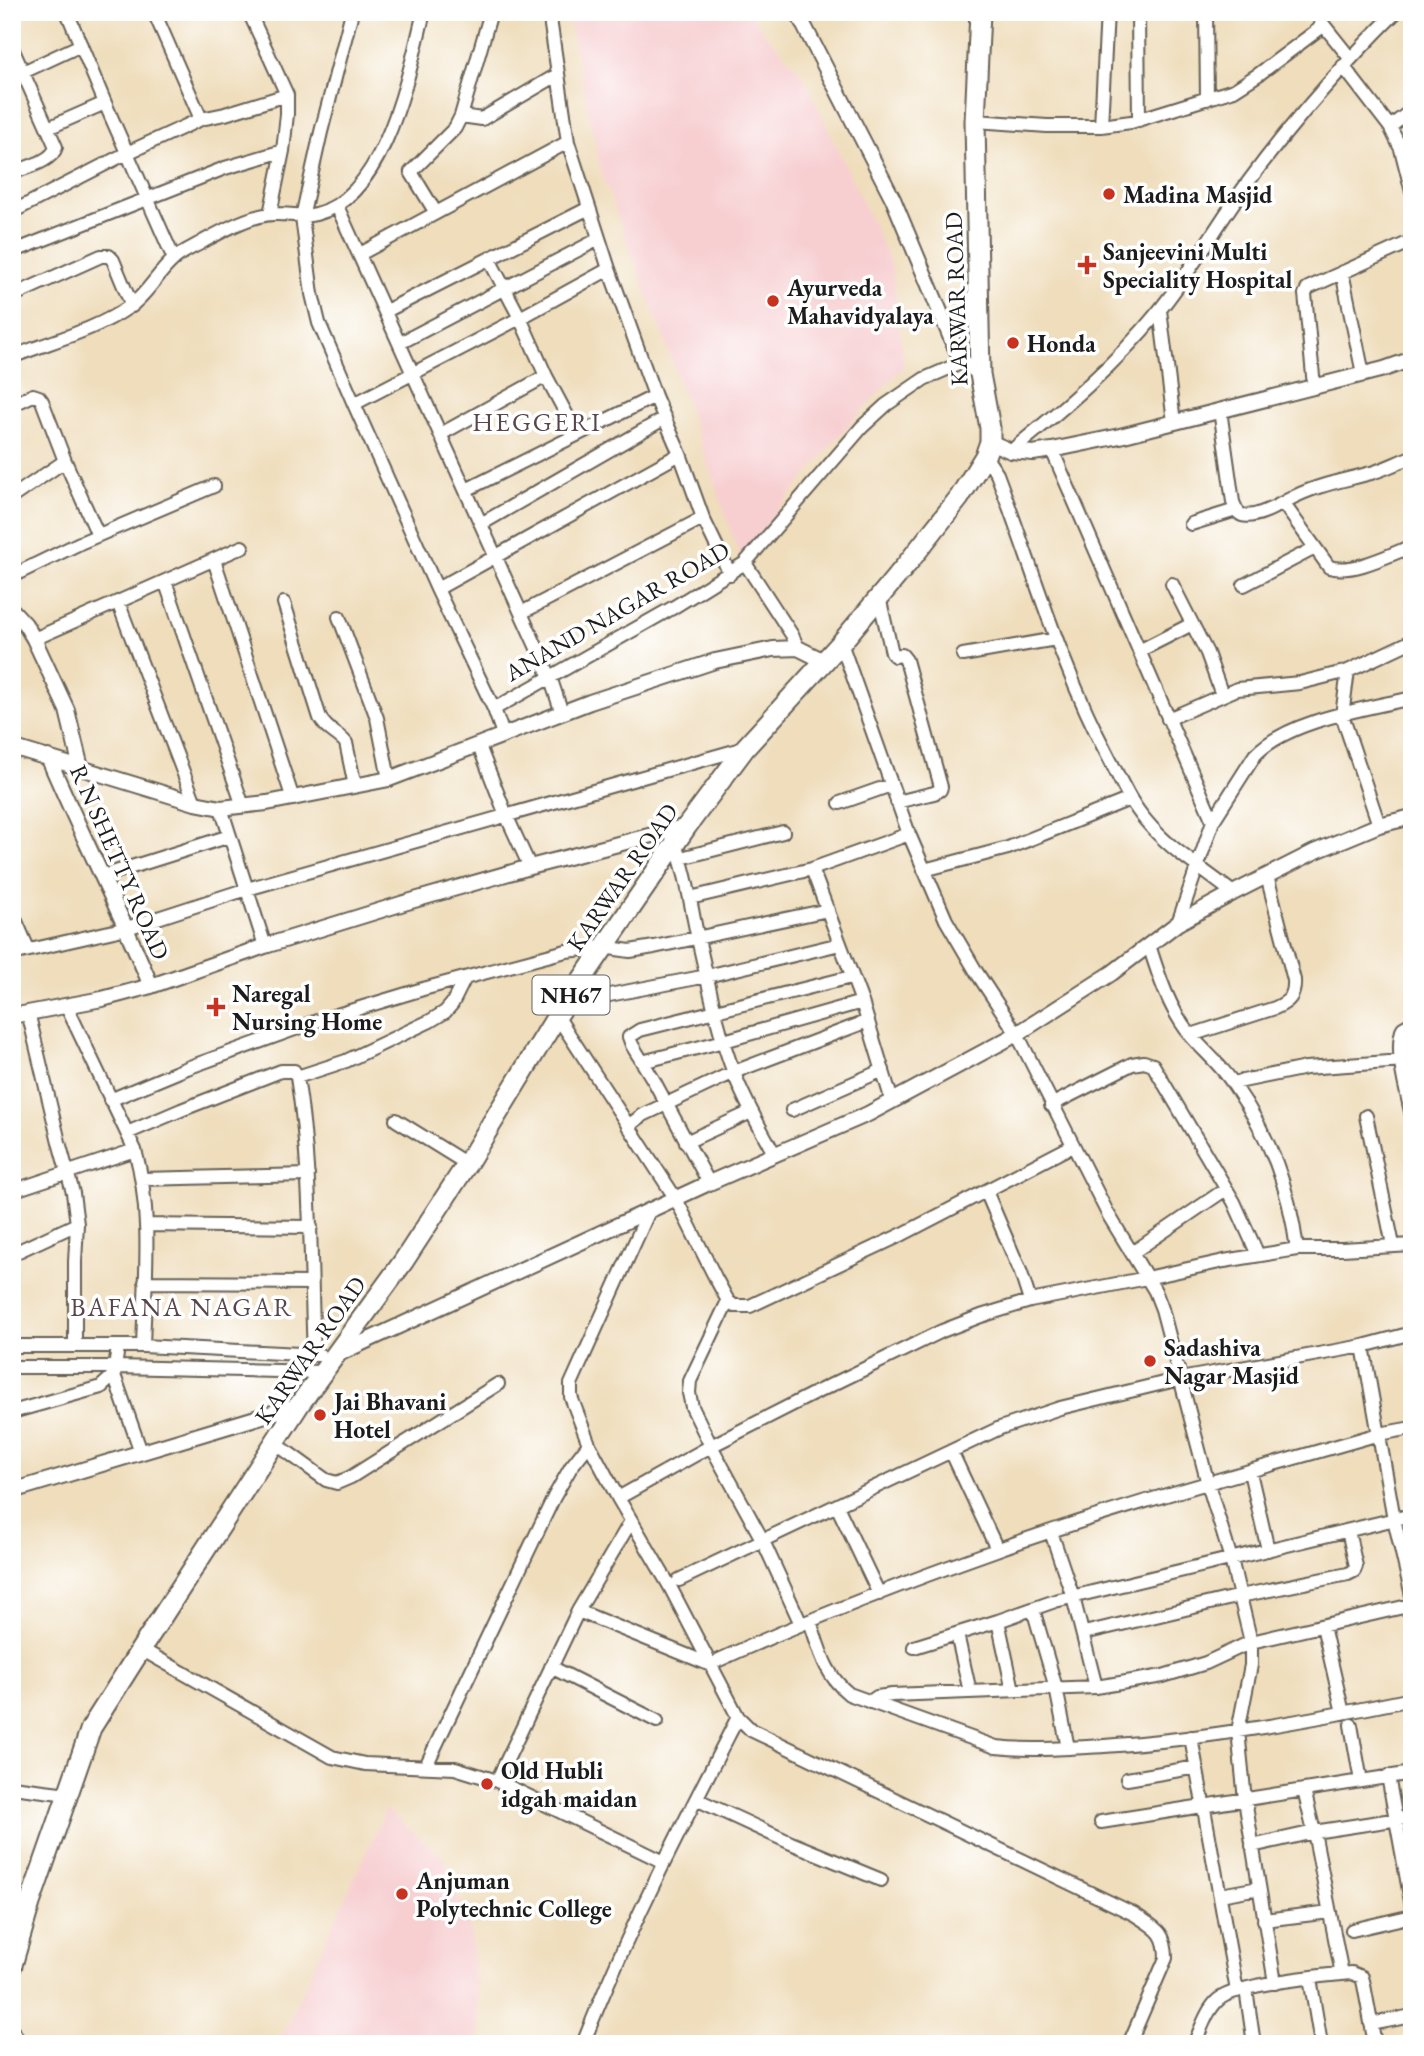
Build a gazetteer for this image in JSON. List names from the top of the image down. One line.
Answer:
{"streets":{"highway":["KARWAR ROAD","NH67"],"street":["ANAND NAGAR ROAD","R N SHETTY ROAD"]},"districts":["HEGGERI","BAFANA NAGAR"],"places":{"other":["Madina Masjid","Ayurveda Mahavidyalaya","Honda","Sadashiva Nagar Masjid","Jai Bhavani Hotel","Old Hubli idgah maidan","Anjuman Polytechnic College"],"health":["Sanjeevini Multi Speciality Hospital","Naregal Nursing Home"]}}
